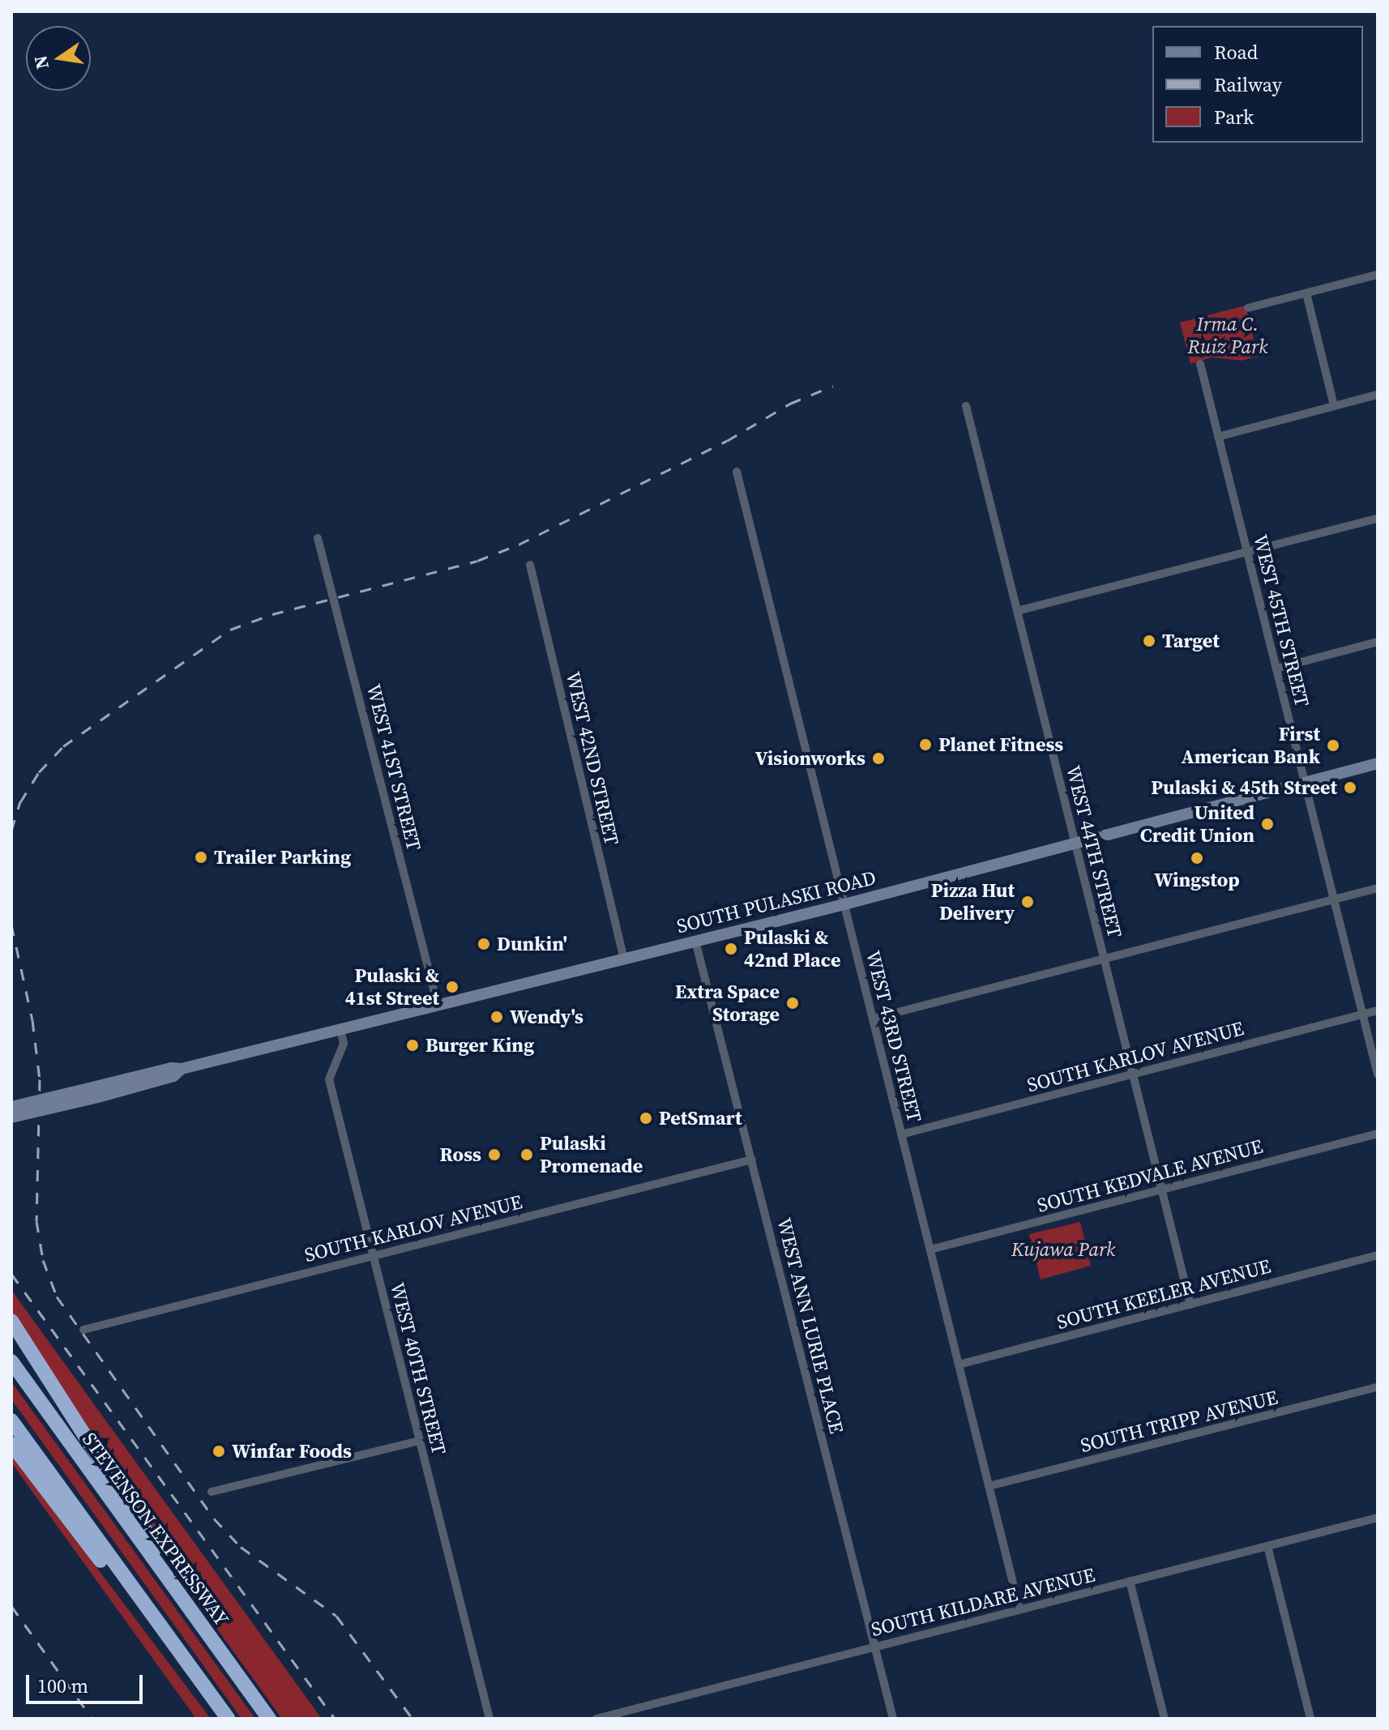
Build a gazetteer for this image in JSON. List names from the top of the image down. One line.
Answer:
{"streets":{"highway":["STEVENSON EXPRESSWAY"],"main road":["SOUTH PULASKI ROAD"],"street":["WEST 45TH STREET","WEST 42ND STREET","WEST 41ST STREET","WEST 44TH STREET","WEST 43RD STREET","SOUTH KARLOV AVENUE","SOUTH KEDVALE AVENUE","SOUTH KEELER AVENUE","WEST ANN LURIE PLACE","WEST 40TH STREET","SOUTH TRIPP AVENUE","SOUTH KILDARE AVENUE"]},"crossings":[["WEST 45TH STREET","SOUTH PULASKI ROAD"],["WEST 45TH STREET","SOUTH KARLOV AVENUE"],["WEST 42ND STREET","SOUTH PULASKI ROAD"],["WEST 41ST STREET","SOUTH PULASKI ROAD"],["WEST 44TH STREET","SOUTH PULASKI ROAD"],["WEST 44TH STREET","SOUTH KARLOV AVENUE"],["WEST 44TH STREET","SOUTH KEDVALE AVENUE"],["WEST 44TH STREET","SOUTH KEELER AVENUE"],["SOUTH PULASKI ROAD","WEST 43RD STREET"],["SOUTH PULASKI ROAD","WEST ANN LURIE PLACE"],["SOUTH PULASKI ROAD","WEST 40TH STREET"],["WEST 43RD STREET","SOUTH KARLOV AVENUE"],["WEST 43RD STREET","SOUTH KEDVALE AVENUE"],["WEST 43RD STREET","SOUTH KEELER AVENUE"],["WEST 43RD STREET","SOUTH TRIPP AVENUE"],["WEST 43RD STREET","SOUTH KILDARE AVENUE"],["SOUTH KARLOV AVENUE","WEST ANN LURIE PLACE"],["SOUTH KARLOV AVENUE","WEST 40TH STREET"],["WEST ANN LURIE PLACE","SOUTH KILDARE AVENUE"]],"parks":["Irma C. Ruiz Park","Kujawa Park"],"places":["Target","Planet Fitness","First American Bank","Visionworks","Pulaski & 45th Street","United Credit Union","Trailer Parking","Wingstop","Pizza Hut Delivery","Dunkin'","Pulaski & 42nd Place","Pulaski & 41st Street","Extra Space Storage","Wendy's","Burger King","PetSmart","Ross","Pulaski Promenade","Winfar Foods"],"legend":["Road","Railway","Park"],"scale_bar":"100 m","north":"left"}
